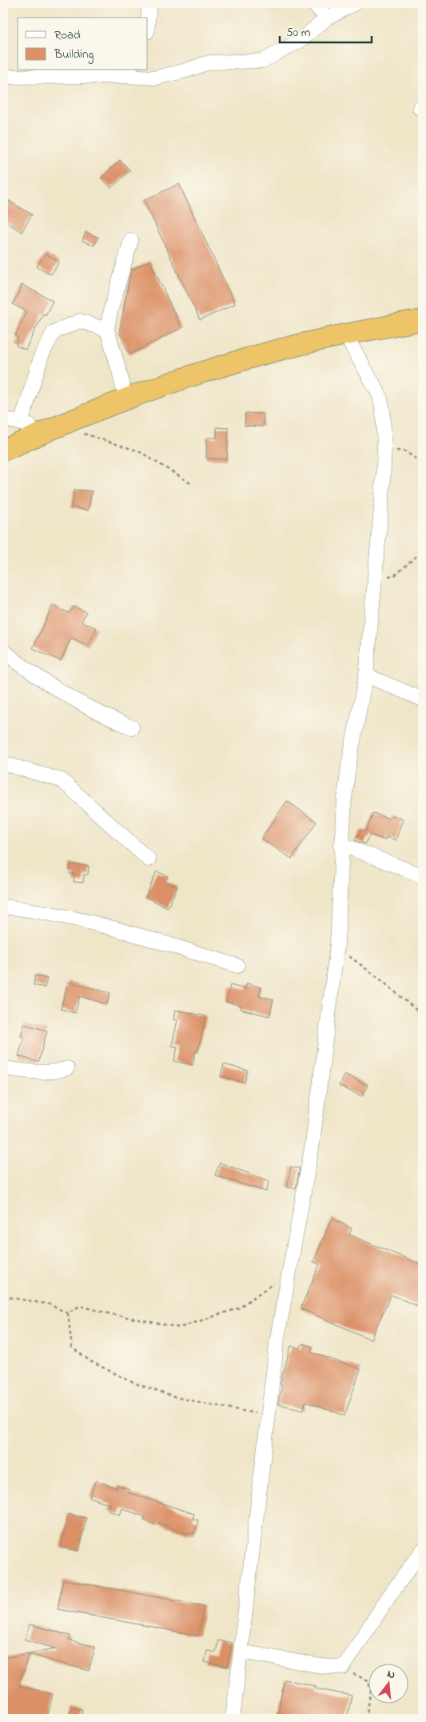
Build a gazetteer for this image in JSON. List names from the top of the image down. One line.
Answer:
{"legend":["Road","Building"],"scale_bar":"50 m","north":"top"}
